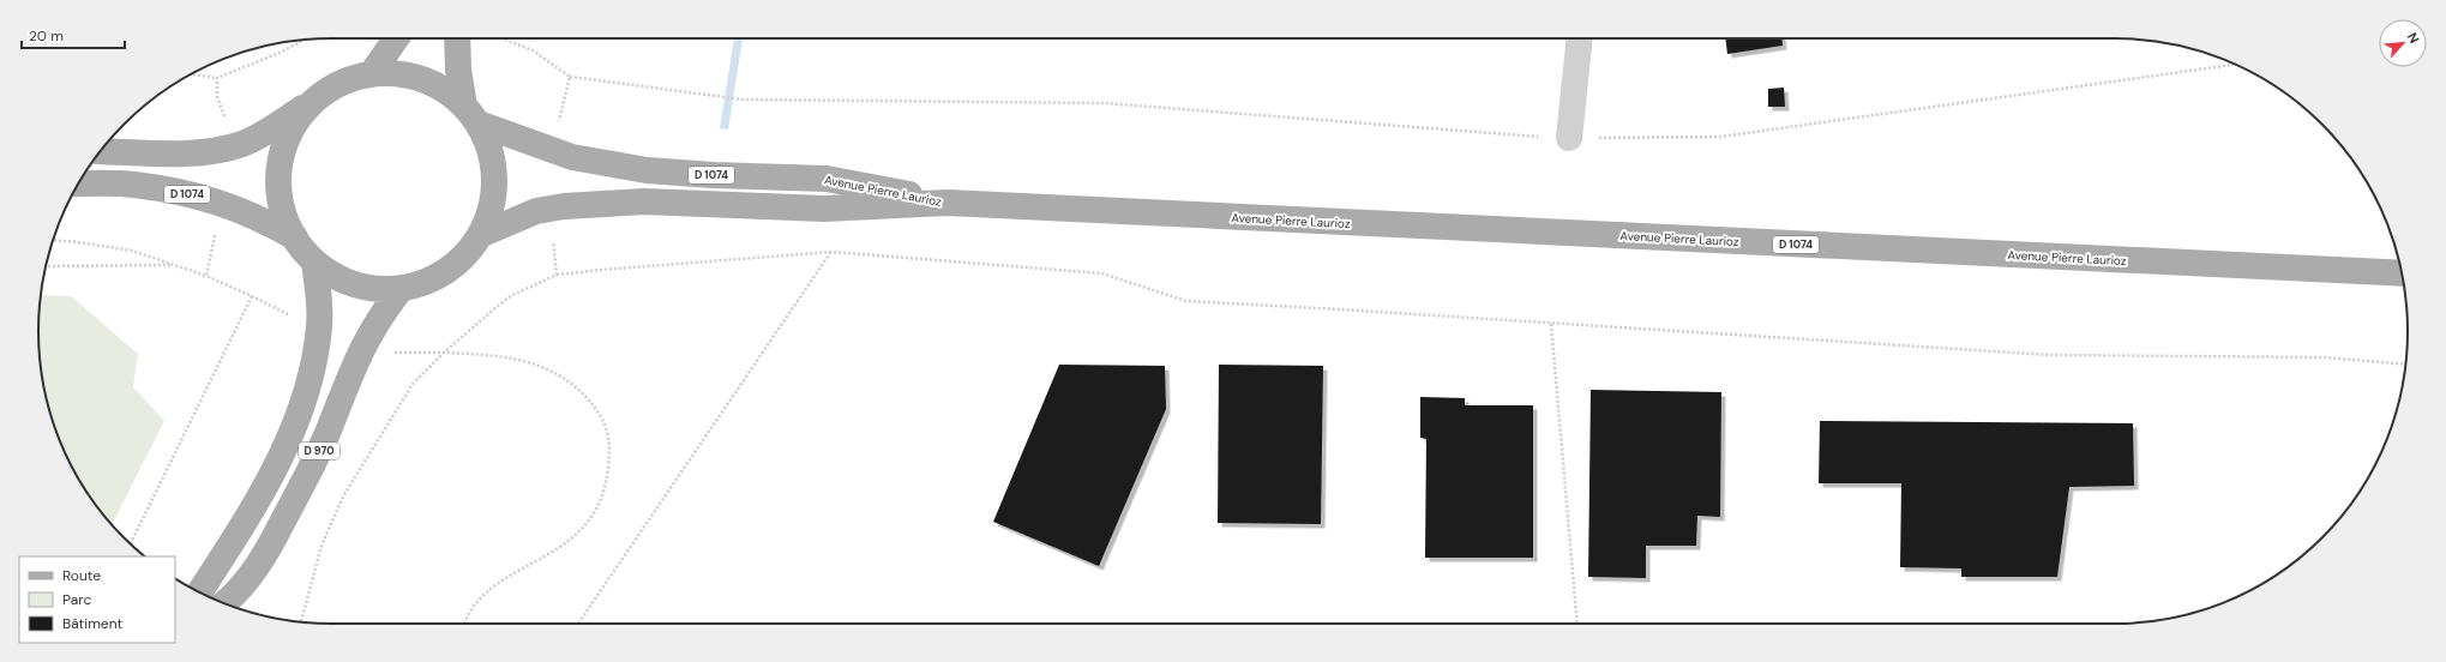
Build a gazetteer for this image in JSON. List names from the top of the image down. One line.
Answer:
{"streets":{"main road":["D 1074","Avenue Pierre Laurioz","D 970"]},"legend":["Route","Parc","Bâtiment"],"scale_bar":"20 m","north":"top right"}
